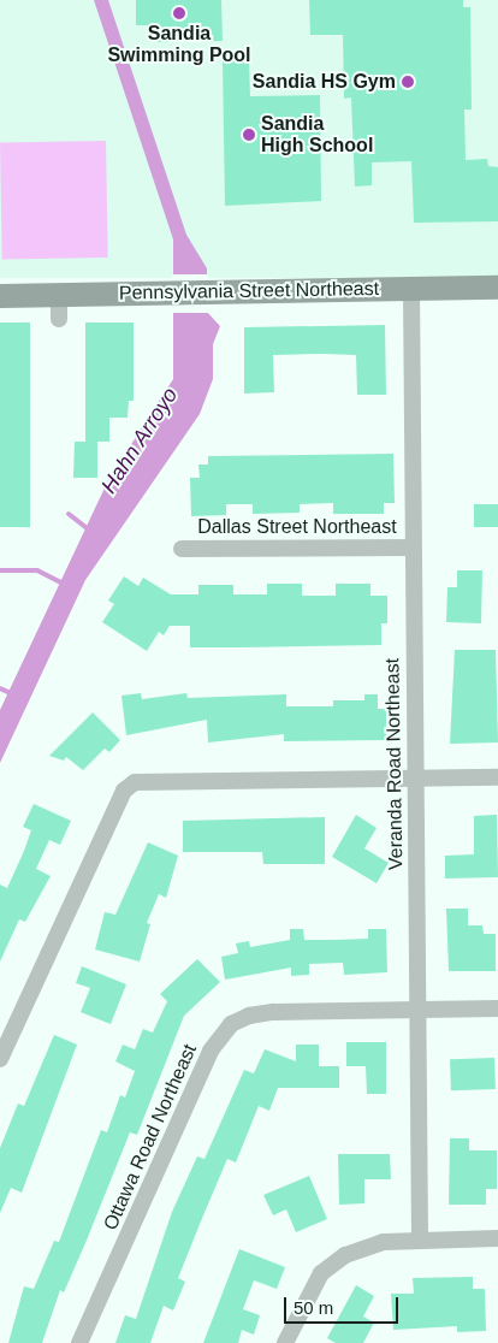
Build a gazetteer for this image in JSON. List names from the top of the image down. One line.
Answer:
{"streets":{"street":["Pennsylvania Street Northeast","Dallas Street Northeast","Veranda Road Northeast","Ottawa Road Northeast"]},"crossings":[["Pennsylvania Street Northeast","Veranda Road Northeast"],["Dallas Street Northeast","Veranda Road Northeast"],["Veranda Road Northeast","Ottawa Road Northeast"]],"water":["Hahn Arroyo"],"places":["Sandia Swimming Pool","Sandia HS Gym","Sandia High School"],"scale_bar":"50 m"}
